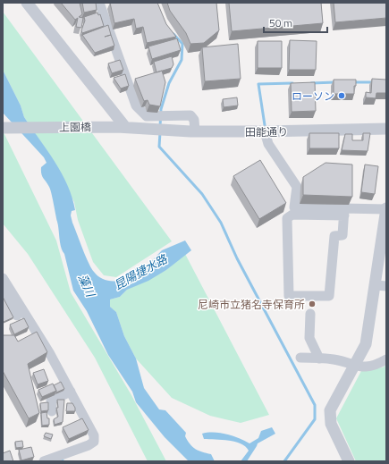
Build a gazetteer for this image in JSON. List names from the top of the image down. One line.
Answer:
{"streets":{"street":["上園橋","田能通り"]},"crossings":[["上園橋","田能通り"]],"water":["昆陽捷水路","藻川"],"places":["ローソン","尼崎市立猪名寺保育所"],"scale_bar":"50 m"}
